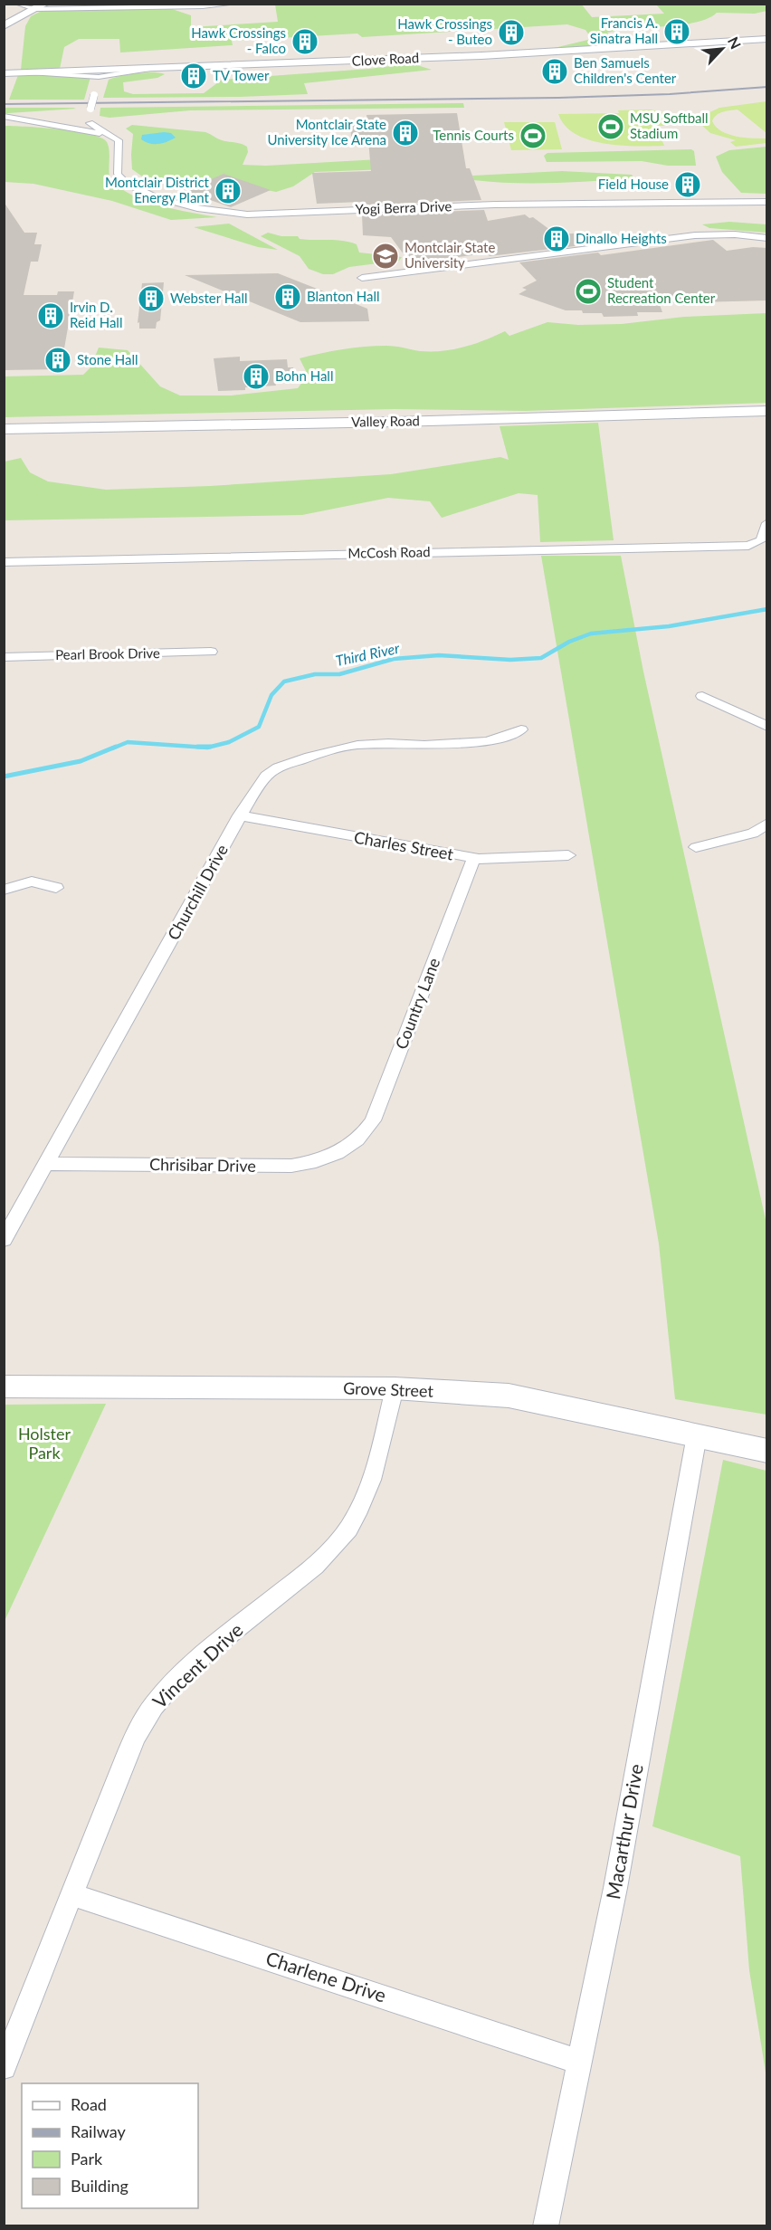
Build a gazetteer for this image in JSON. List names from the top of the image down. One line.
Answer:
{"streets":{"street":["Clove Road","Yogi Berra Drive","Valley Road","McCosh Road","Pearl Brook Drive","Charles Street","Churchill Drive","Country Lane","Chrisibar Drive","Grove Street","Vincent Drive","Macarthur Drive","Charlene Drive"]},"crossings":[["Charles Street","Churchill Drive"],["Charles Street","Country Lane"],["Churchill Drive","Chrisibar Drive"],["Country Lane","Chrisibar Drive"],["Grove Street","Vincent Drive"],["Grove Street","Macarthur Drive"],["Vincent Drive","Charlene Drive"],["Macarthur Drive","Charlene Drive"]],"water":["Third River"],"parks":["Holster Park"],"places":{"building":["Francis A. Sinatra Hall","Hawk Crossings - Buteo","Hawk Crossings - Falco","Ben Samuels Children's Center","TV Tower","Montclair State University Ice Arena","Field House","Montclair District Energy Plant","Dinallo Heights","Blanton Hall","Webster Hall","Irvin D. Reid Hall","Stone Hall","Bohn Hall"],"sports":["MSU Softball Stadium","Tennis Courts","Student Recreation Center"],"school or university":["Montclair State University"]},"legend":["Road","Railway","Park","Building"],"north":"top right"}
